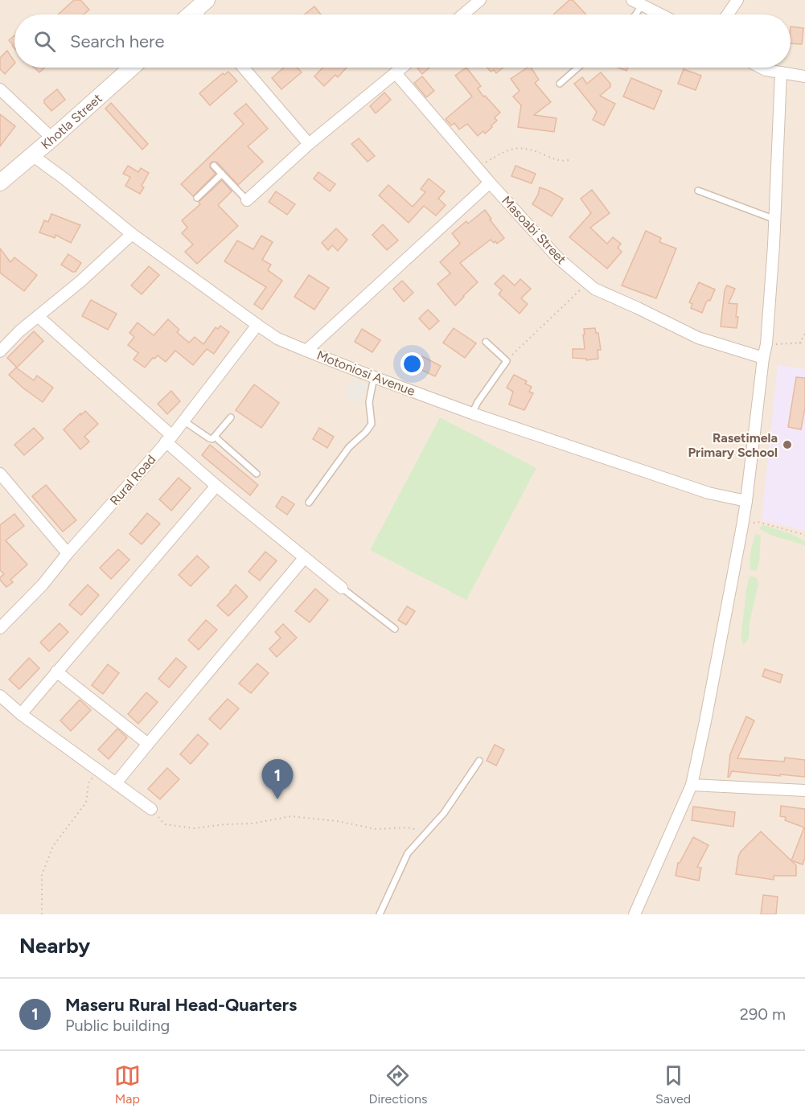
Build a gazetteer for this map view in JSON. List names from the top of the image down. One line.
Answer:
{"streets":{"street":["Khotla Street","Masoabi Street","Motoniosi Avenue","Rural Road"]},"crossings":[["Khotla Street","Motoniosi Avenue"],["Motoniosi Avenue","Rural Road"]],"places":["Rasetimela Primary School"],"page":{"search":"Search here","pins":"1","heading":"Nearby","list":[{"mark":"1","name":"Maseru Rural Head-Quarters","note":"Public building","value":"290 m"}],"nav":["Map","Directions","Saved"]}}
